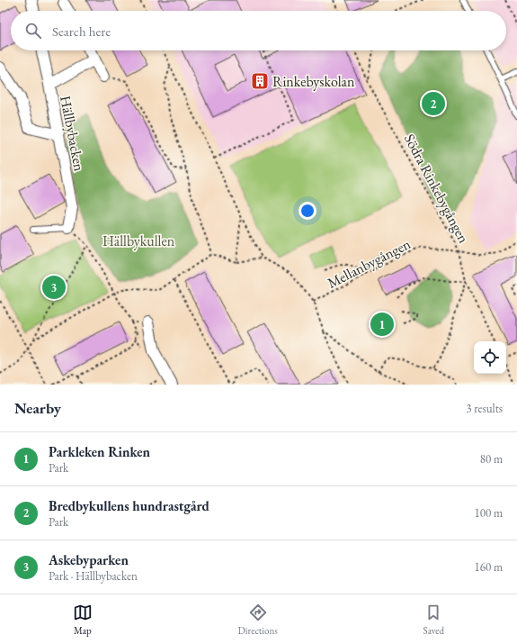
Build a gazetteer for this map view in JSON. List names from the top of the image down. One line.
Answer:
{"streets":{"street":["Hällbybacken"],"path":["Södra Rinkebygången","Mellanbygången"]},"crossings":[["Södra Rinkebygången","Mellanbygången"]],"parks":["Hällbykullen"],"places":{"building":["Rinkebyskolan"]},"page":{"search":"Search here","pins":["2","3","1"],"heading":["Nearby","3 results"],"list":[{"mark":"1","name":"Parkleken Rinken","note":"Park","value":"80 m"},{"mark":"2","name":"Bredbykullens hundrastgård","note":"Park","value":"100 m"},{"mark":"3","name":"Askebyparken","note":"Park · Hällbybacken","value":"160 m"}],"nav":["Map","Directions","Saved"]}}
